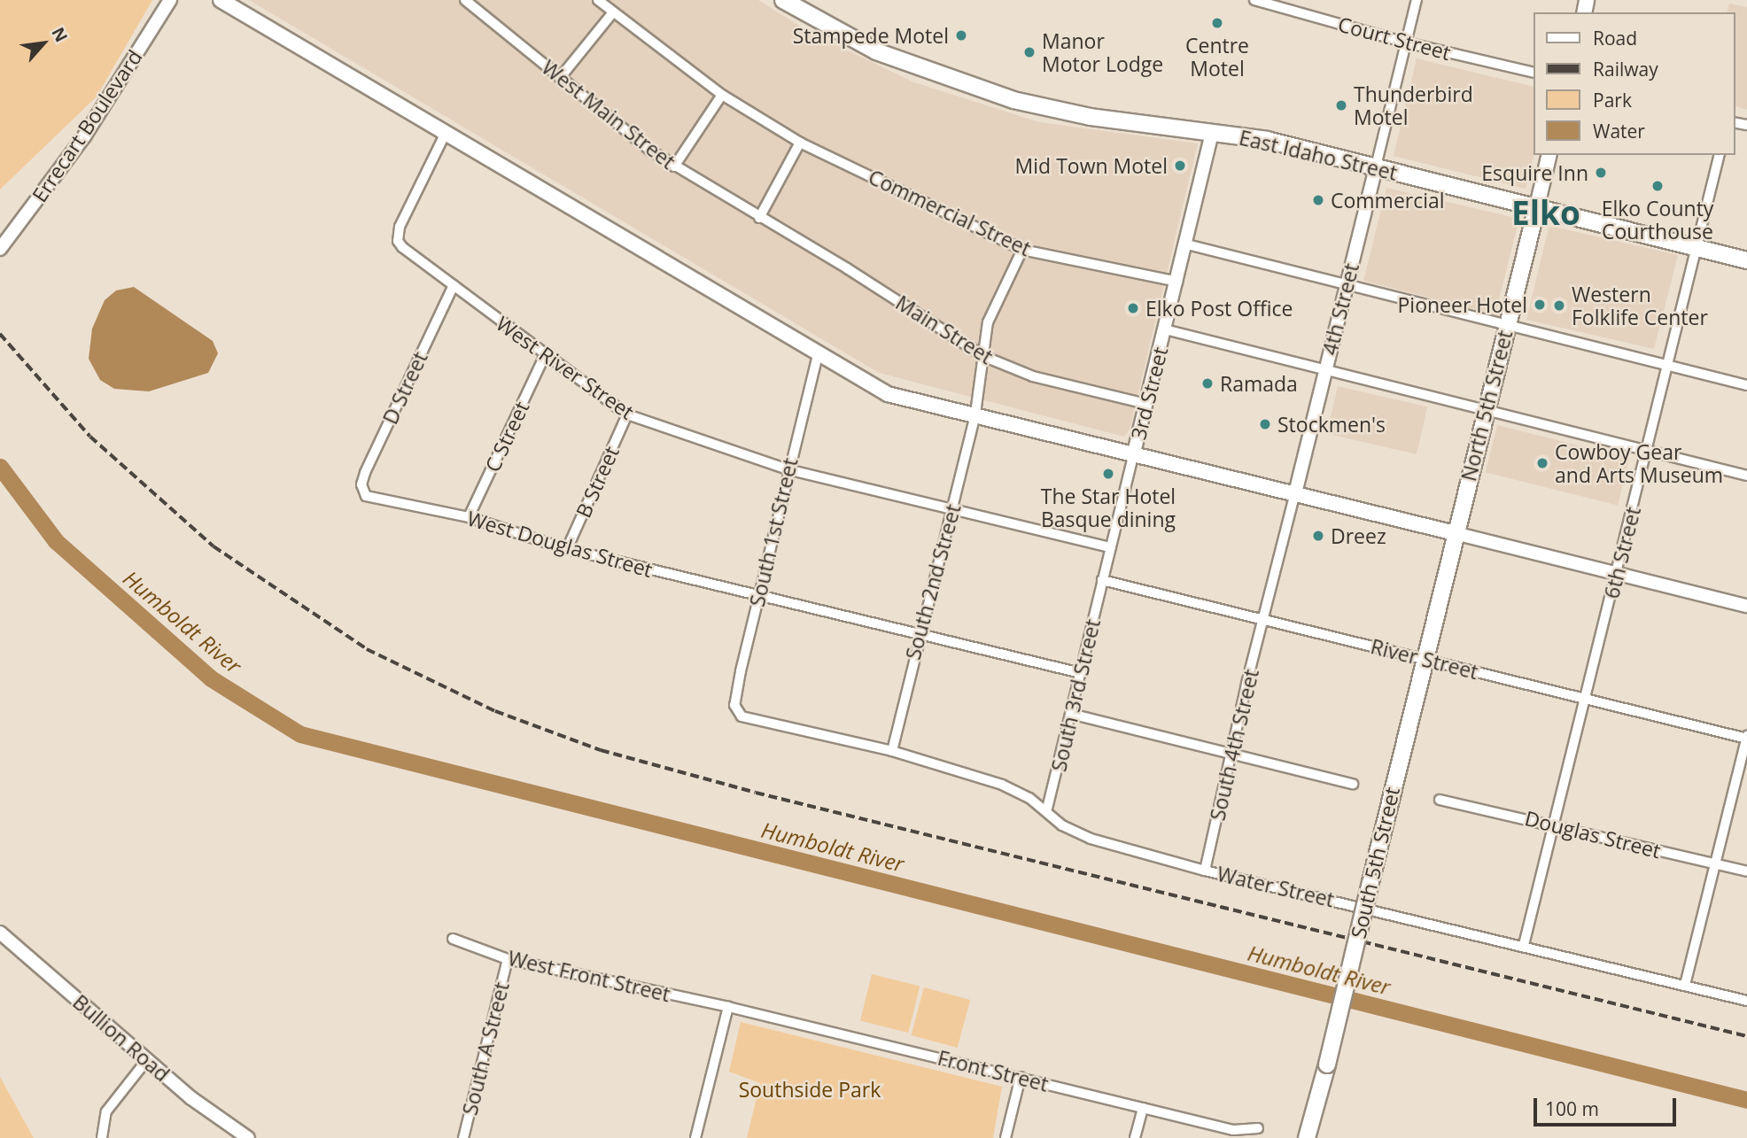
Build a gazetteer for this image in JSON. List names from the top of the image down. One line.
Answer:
{"streets":{"main road":["East Idaho Street","North 5th Street","South 5th Street"],"street":["Court Street","West Main Street","Errecart Boulevard","Commercial Street","4th Street","Main Street","West River Street","D Street","3rd Street","C Street","B Street","South 1st Street","West Douglas Street","6th Street","South 2nd Street","River Street","South 3rd Street","South 4th Street","Douglas Street","Water Street","West Front Street","Bullion Road","South A Street","Front Street"]},"crossings":[["Court Street","4th Street"],["West Main Street","Main Street"],["East Idaho Street","4th Street"],["East Idaho Street","3rd Street"],["East Idaho Street","North 5th Street"],["East Idaho Street","6th Street"],["Commercial Street","3rd Street"],["Commercial Street","South 2nd Street"],["4th Street","River Street"],["4th Street","South 4th Street"],["Main Street","3rd Street"],["Main Street","South 2nd Street"],["West River Street","D Street"],["West River Street","C Street"],["West River Street","B Street"],["West River Street","South 1st Street"],["D Street","West Douglas Street"],["3rd Street","River Street"],["3rd Street","South 3rd Street"],["North 5th Street","River Street"],["North 5th Street","South 5th Street"],["C Street","West Douglas Street"],["B Street","West Douglas Street"],["South 1st Street","West Douglas Street"],["South 1st Street","Water Street"],["6th Street","River Street"],["6th Street","Douglas Street"],["6th Street","Water Street"],["South 2nd Street","Water Street"],["River Street","South 3rd Street"],["River Street","South 4th Street"],["River Street","South 5th Street"],["South 3rd Street","Water Street"],["South 4th Street","Water Street"],["West Front Street","South A Street"],["West Front Street","Front Street"]],"districts":["Elko"],"water":["Humboldt River"],"parks":["Southside Park"],"places":["Centre Motel","Stampede Motel","Manor Motor Lodge","Thunderbird Motel","Mid Town Motel","Esquire Inn","Elko County Courthouse","Commercial","Pioneer Hotel","Western Folklife Center","Elko Post Office","Ramada","Stockmen's","Cowboy Gear and Arts Museum","The Star Hotel Basque dining","Dreez"],"legend":["Road","Railway","Park","Water"],"scale_bar":"100 m","north":"top right"}
